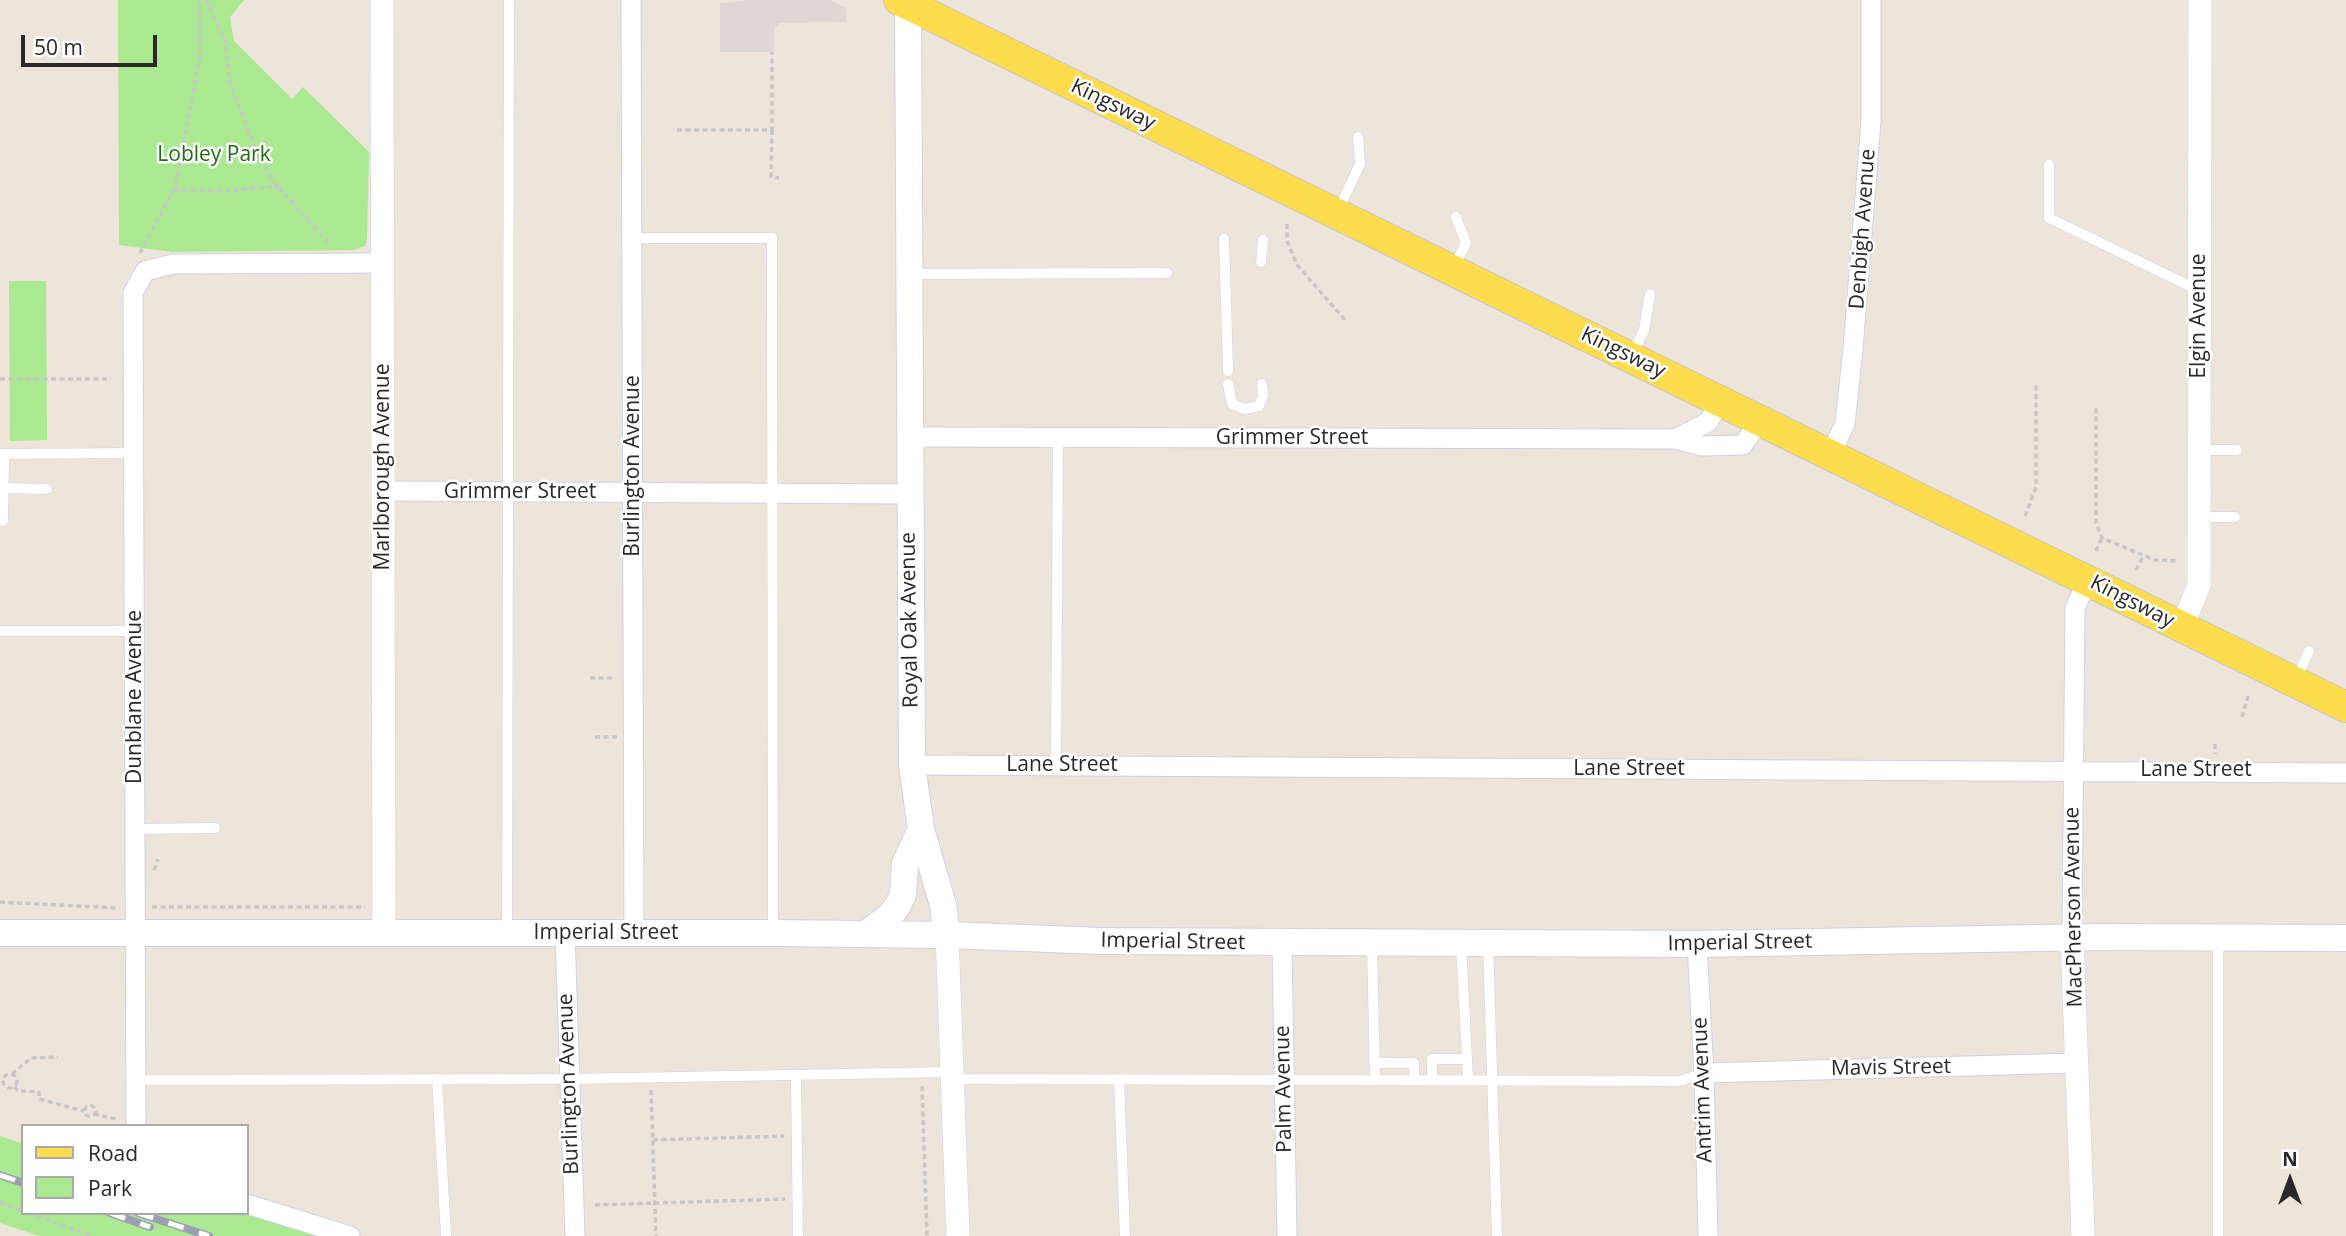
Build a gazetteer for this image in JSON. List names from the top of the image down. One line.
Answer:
{"streets":{"main road":["Kingsway","Royal Oak Avenue","Imperial Street"],"street":["Denbigh Avenue","Elgin Avenue","Grimmer Street","Burlington Avenue","Marlborough Avenue","Dunblane Avenue","Lane Street","MacPherson Avenue","Mavis Street","Palm Avenue","Antrim Avenue"]},"crossings":[["Kingsway","Denbigh Avenue"],["Kingsway","Elgin Avenue"],["Kingsway","Grimmer Street"],["Kingsway","Royal Oak Avenue"],["Kingsway","MacPherson Avenue"],["Grimmer Street","Burlington Avenue"],["Grimmer Street","Marlborough Avenue"],["Grimmer Street","Royal Oak Avenue"],["Burlington Avenue","Imperial Street"],["Marlborough Avenue","Imperial Street"],["Royal Oak Avenue","Lane Street"],["Royal Oak Avenue","Imperial Street"],["Dunblane Avenue","Imperial Street"],["Lane Street","MacPherson Avenue"],["MacPherson Avenue","Imperial Street"],["MacPherson Avenue","Mavis Street"],["Imperial Street","Palm Avenue"],["Imperial Street","Antrim Avenue"],["Mavis Street","Antrim Avenue"]],"parks":["Lobley Park"],"legend":["Road","Park"],"scale_bar":"50 m","north":"top"}
